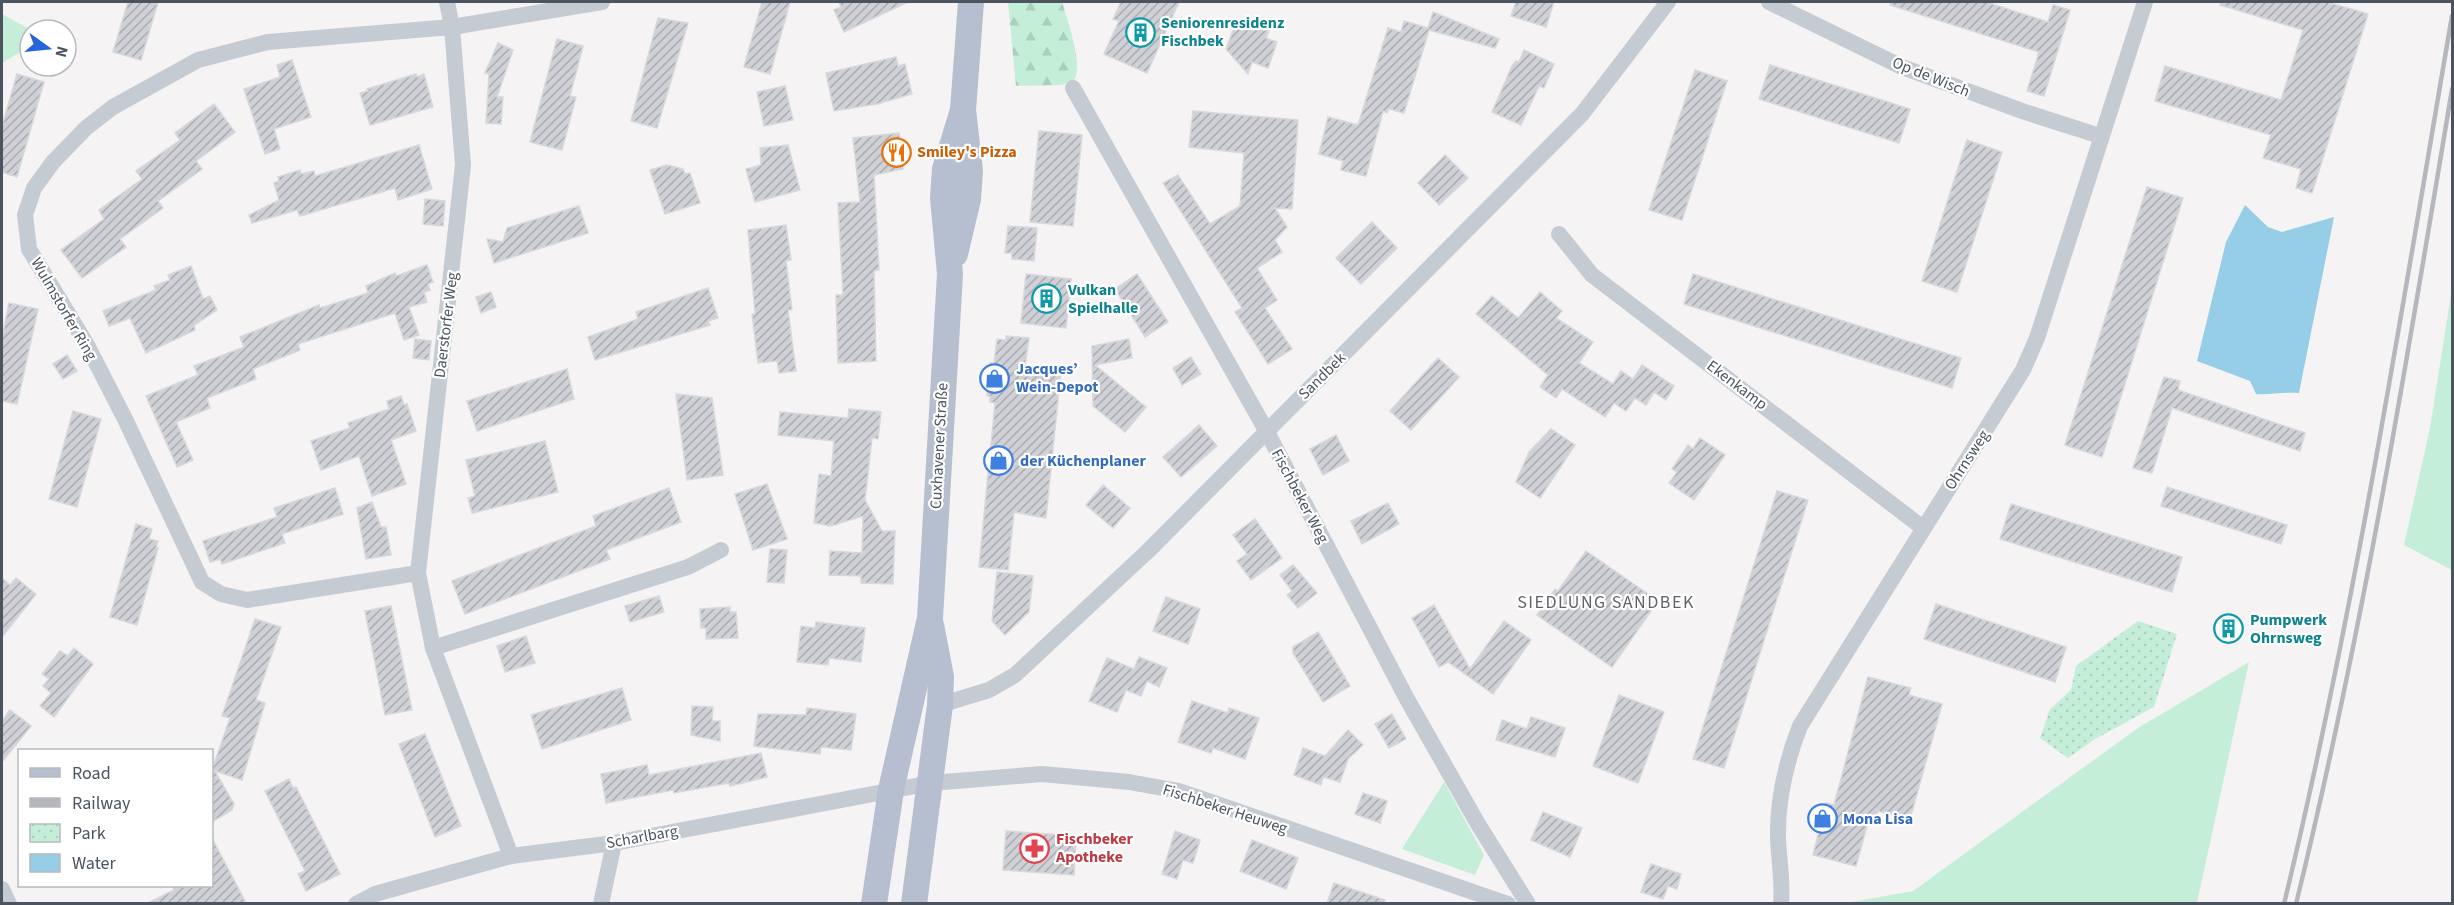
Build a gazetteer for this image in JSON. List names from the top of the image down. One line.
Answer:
{"streets":{"main road":["Cuxhavener Straße"],"street":["Op de Wisch","Wulmstorfer Ring","Daerstorfer Weg","Sandbek","Ekenkamp","Ohrnsweg","Fischbeker Weg","Fischbeker Heuweg","Scharlbarg"]},"crossings":[["Op de Wisch","Ohrnsweg"],["Wulmstorfer Ring","Daerstorfer Weg"],["Daerstorfer Weg","Scharlbarg"],["Sandbek","Cuxhavener Straße"],["Sandbek","Fischbeker Weg"],["Ekenkamp","Ohrnsweg"],["Cuxhavener Straße","Fischbeker Heuweg"],["Cuxhavener Straße","Scharlbarg"],["Fischbeker Heuweg","Scharlbarg"]],"districts":["SIEDLUNG SANDBEK"],"places":{"building":["Seniorenresidenz Fischbek","Vulkan Spielhalle","Pumpwerk Ohrnsweg"],"restaurant":["Smiley's Pizza"],"shop":["Jacques’ Wein-Depot","der Küchenplaner","Mona Lisa"],"pharmacy":["Fischbeker Apotheke"]},"legend":["Road","Railway","Park","Water"],"north":"right"}
